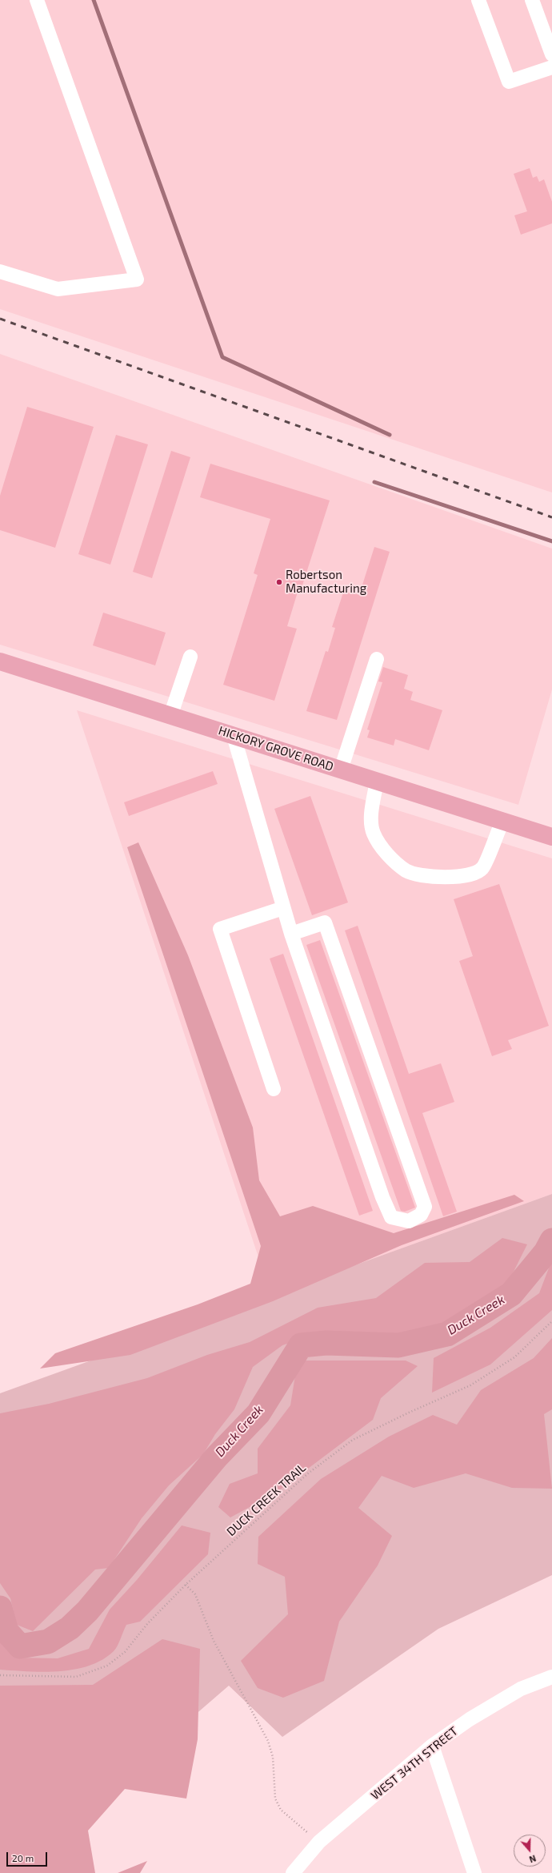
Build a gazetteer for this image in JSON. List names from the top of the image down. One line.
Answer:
{"streets":{"main road":["HICKORY GROVE ROAD"],"street":["WEST 34TH STREET"],"path":["DUCK CREEK TRAIL"]},"water":["Duck Creek"],"places":["Robertson Manufacturing"],"scale_bar":"20 m","north":"bottom"}
